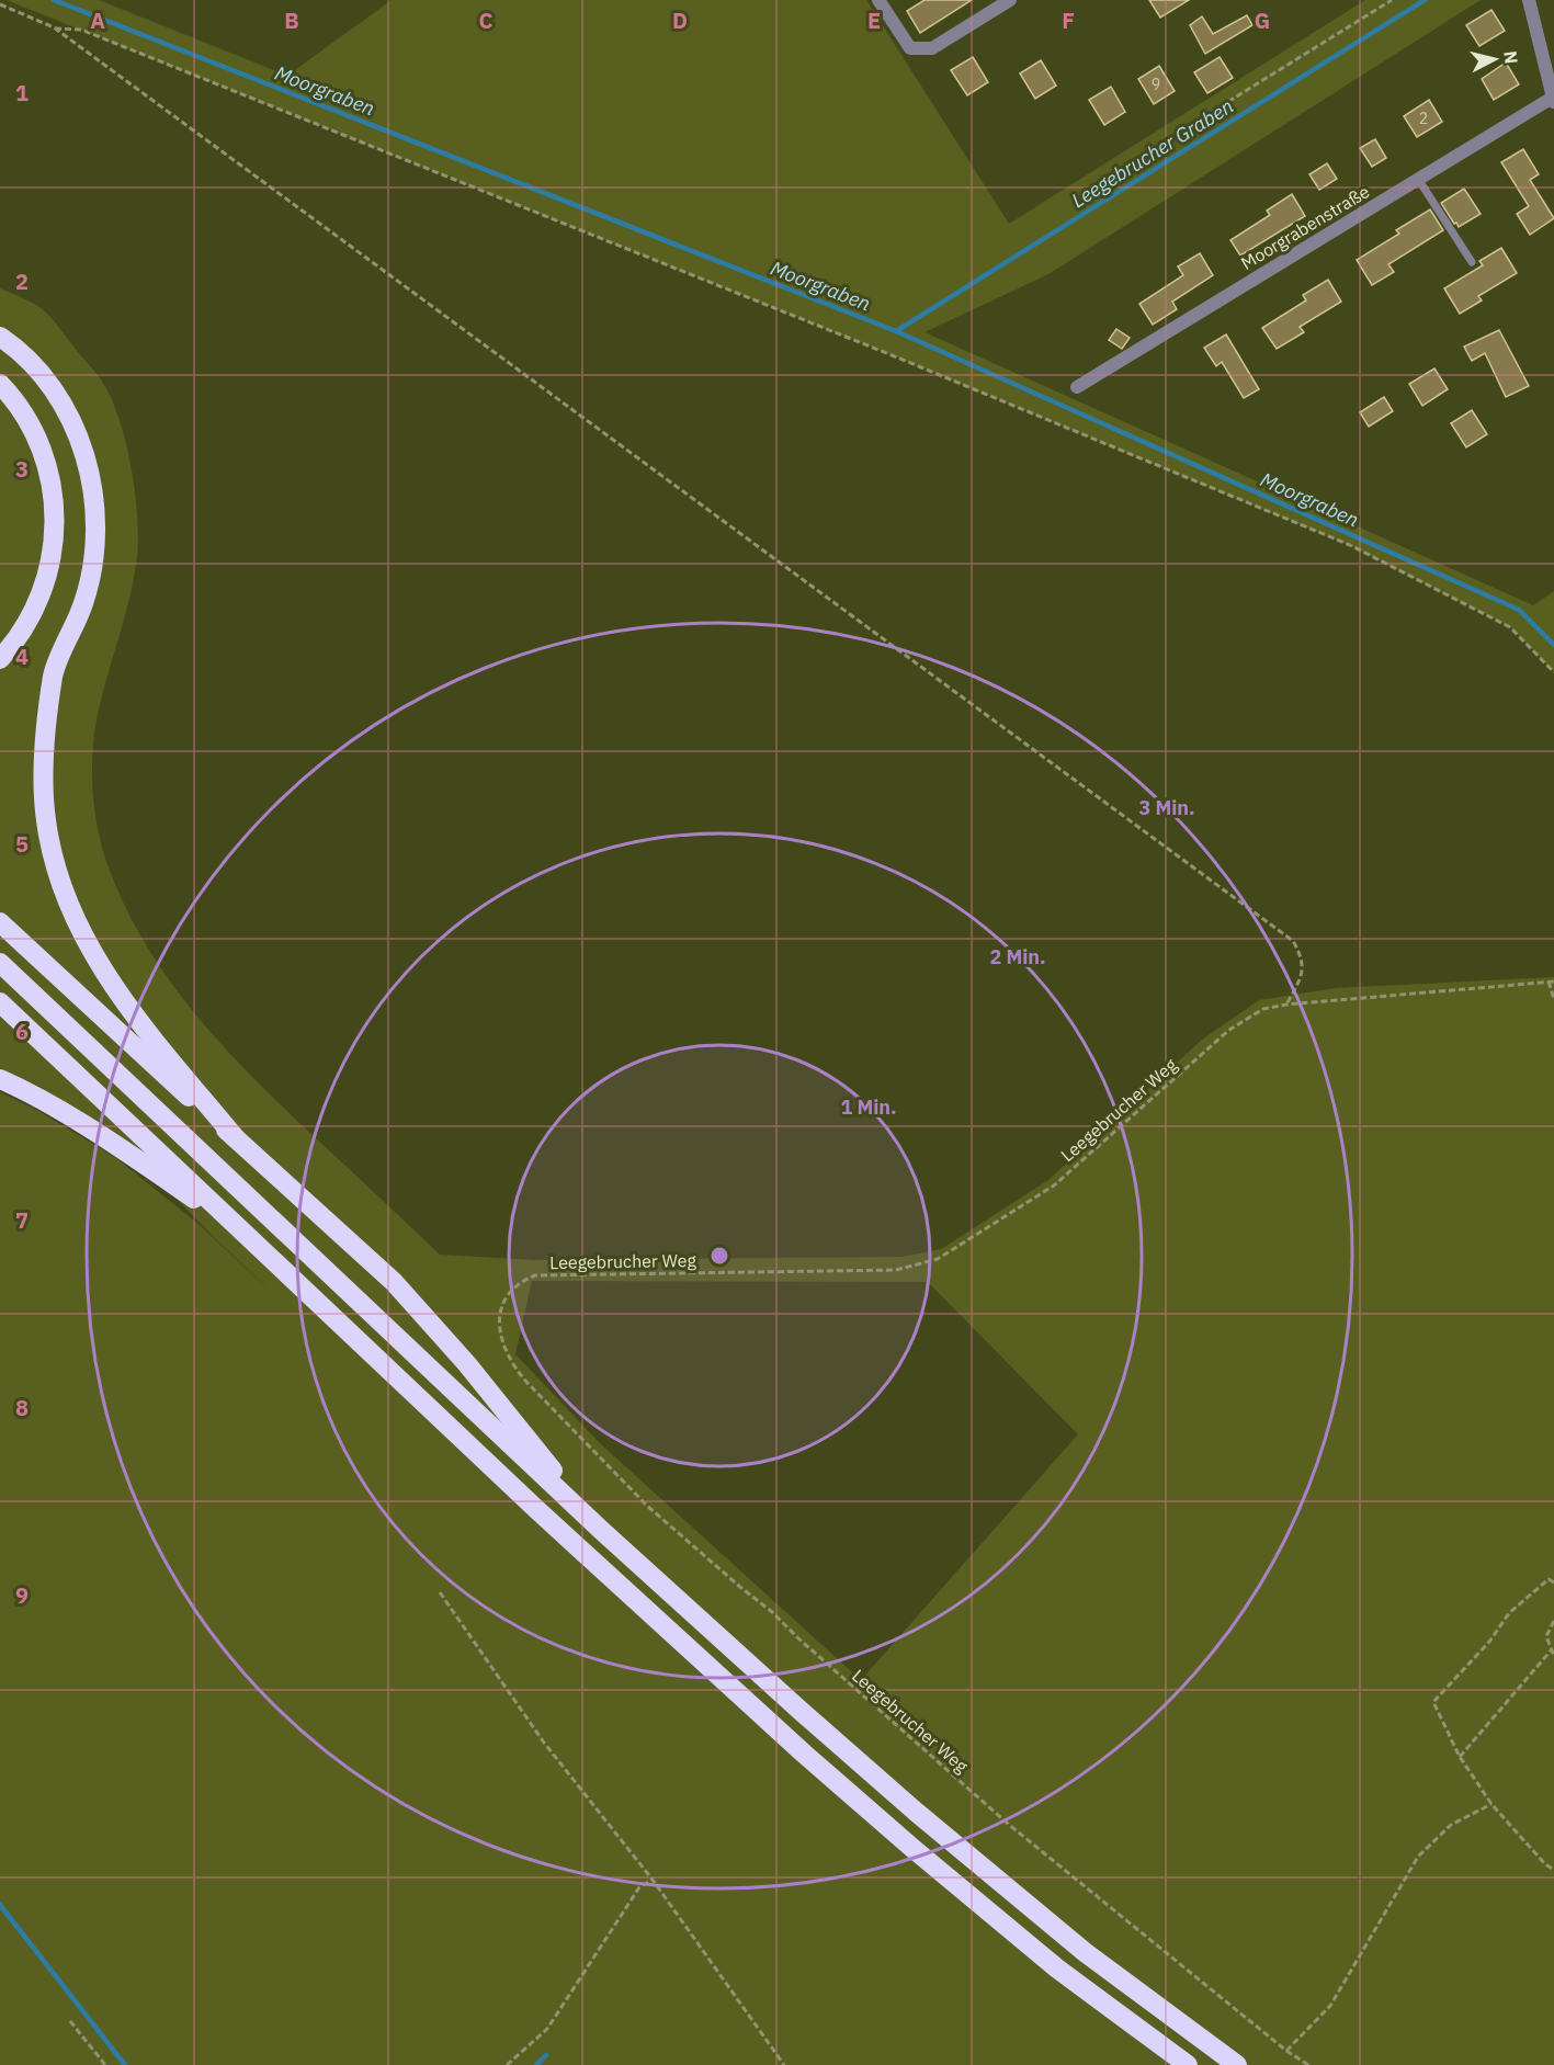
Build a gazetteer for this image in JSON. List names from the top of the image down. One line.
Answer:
{"streets":{"street":["Moorgrabenstraße"],"path":["Leegebrucher Weg"]},"water":["Moorgraben","Leegebrucher Graben"],"house_numbers":["9","2"],"north":"right","grid":{"columns":["A","B","C","D","E","F","G"],"rows":["1","2","3","4","5","6","7","8","9"]},"rings":["3 Min.","2 Min.","1 Min."]}
